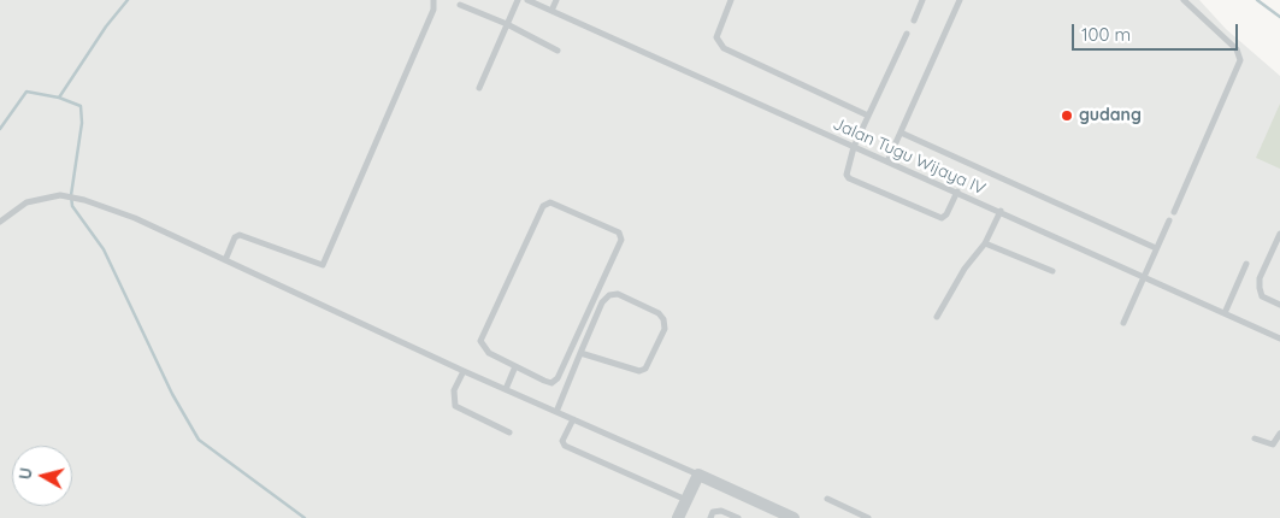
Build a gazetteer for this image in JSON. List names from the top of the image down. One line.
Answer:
{"streets":{"lane":["Jalan Tugu Wijaya IV"]},"places":["gudang"],"scale_bar":"100 m","north":"left"}
